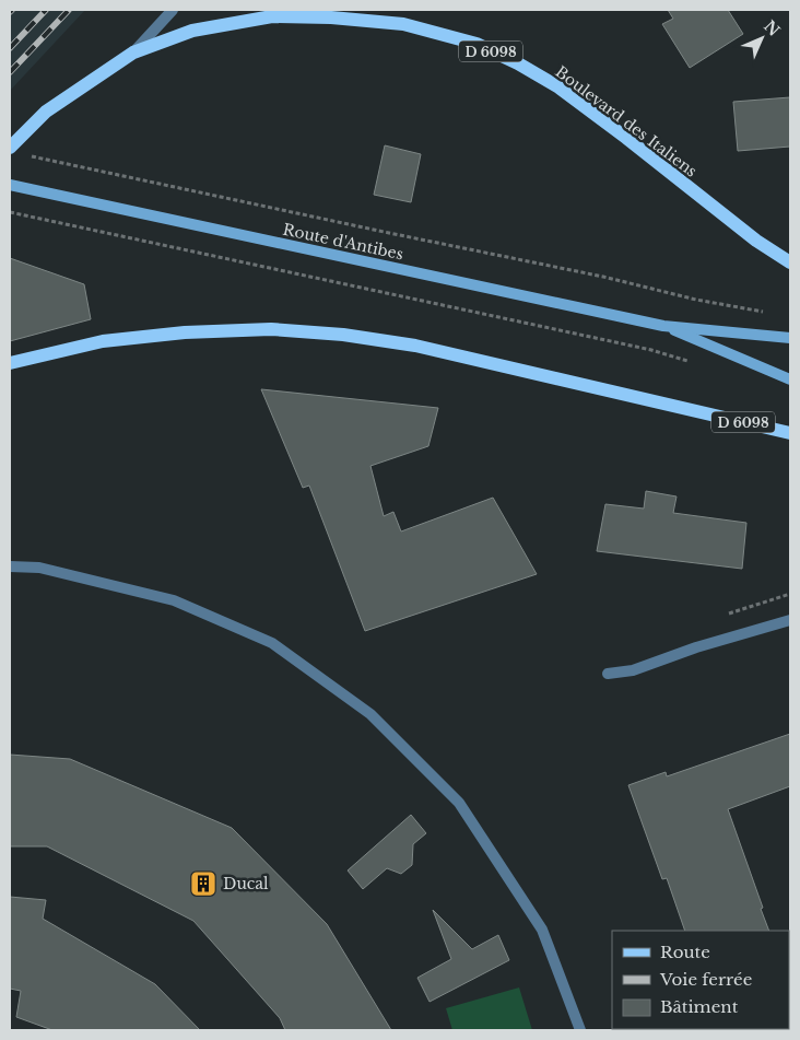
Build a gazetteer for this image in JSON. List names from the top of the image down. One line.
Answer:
{"streets":{"main road":["D 6098","Boulevard des Italiens","Route d'Antibes"]},"places":{"building":["Ducal"]},"legend":["Route","Voie ferrée","Bâtiment"],"north":"top right"}
